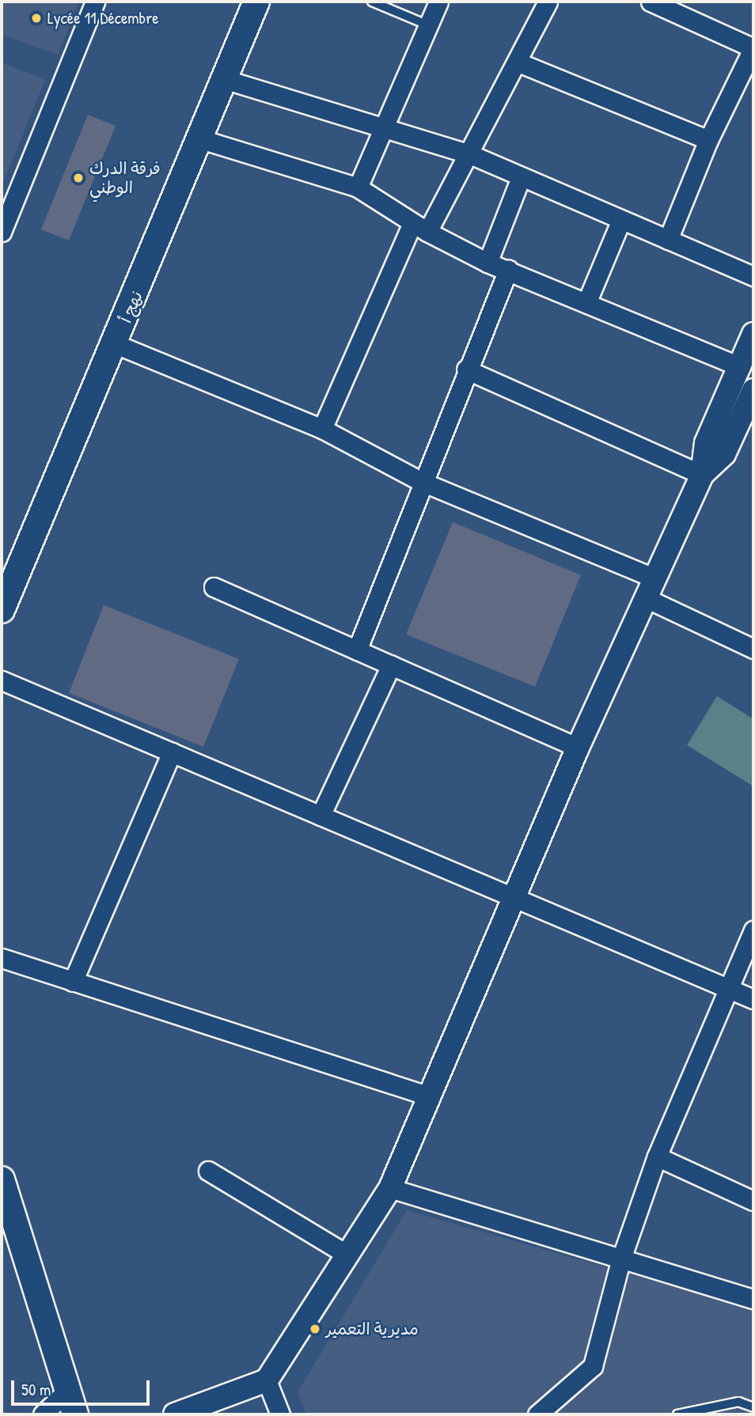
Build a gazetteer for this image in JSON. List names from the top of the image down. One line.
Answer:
{"streets":{"main road":["نهج أ"]},"places":["Lycée 11 Décembre","فرقة الدرك الوطني","مديرية التعمير"],"scale_bar":"50 m"}
